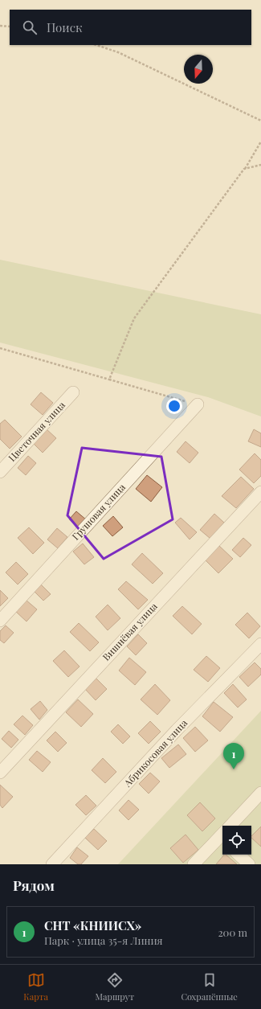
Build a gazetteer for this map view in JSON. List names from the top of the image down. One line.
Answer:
{"streets":{"street":["Цветочная улица","Грушовая улица","Вишнёвая улица","Абрикосовая улица"]},"north":"bottom","page":{"search":"Поиск","pins":"1","heading":"Рядом","list":[{"mark":"1","name":"СНТ «КНИИСХ»","note":"Парк · улица 35-я Линия","value":"200 m"}],"nav":["Карта","Маршрут","Сохранённые"]}}
